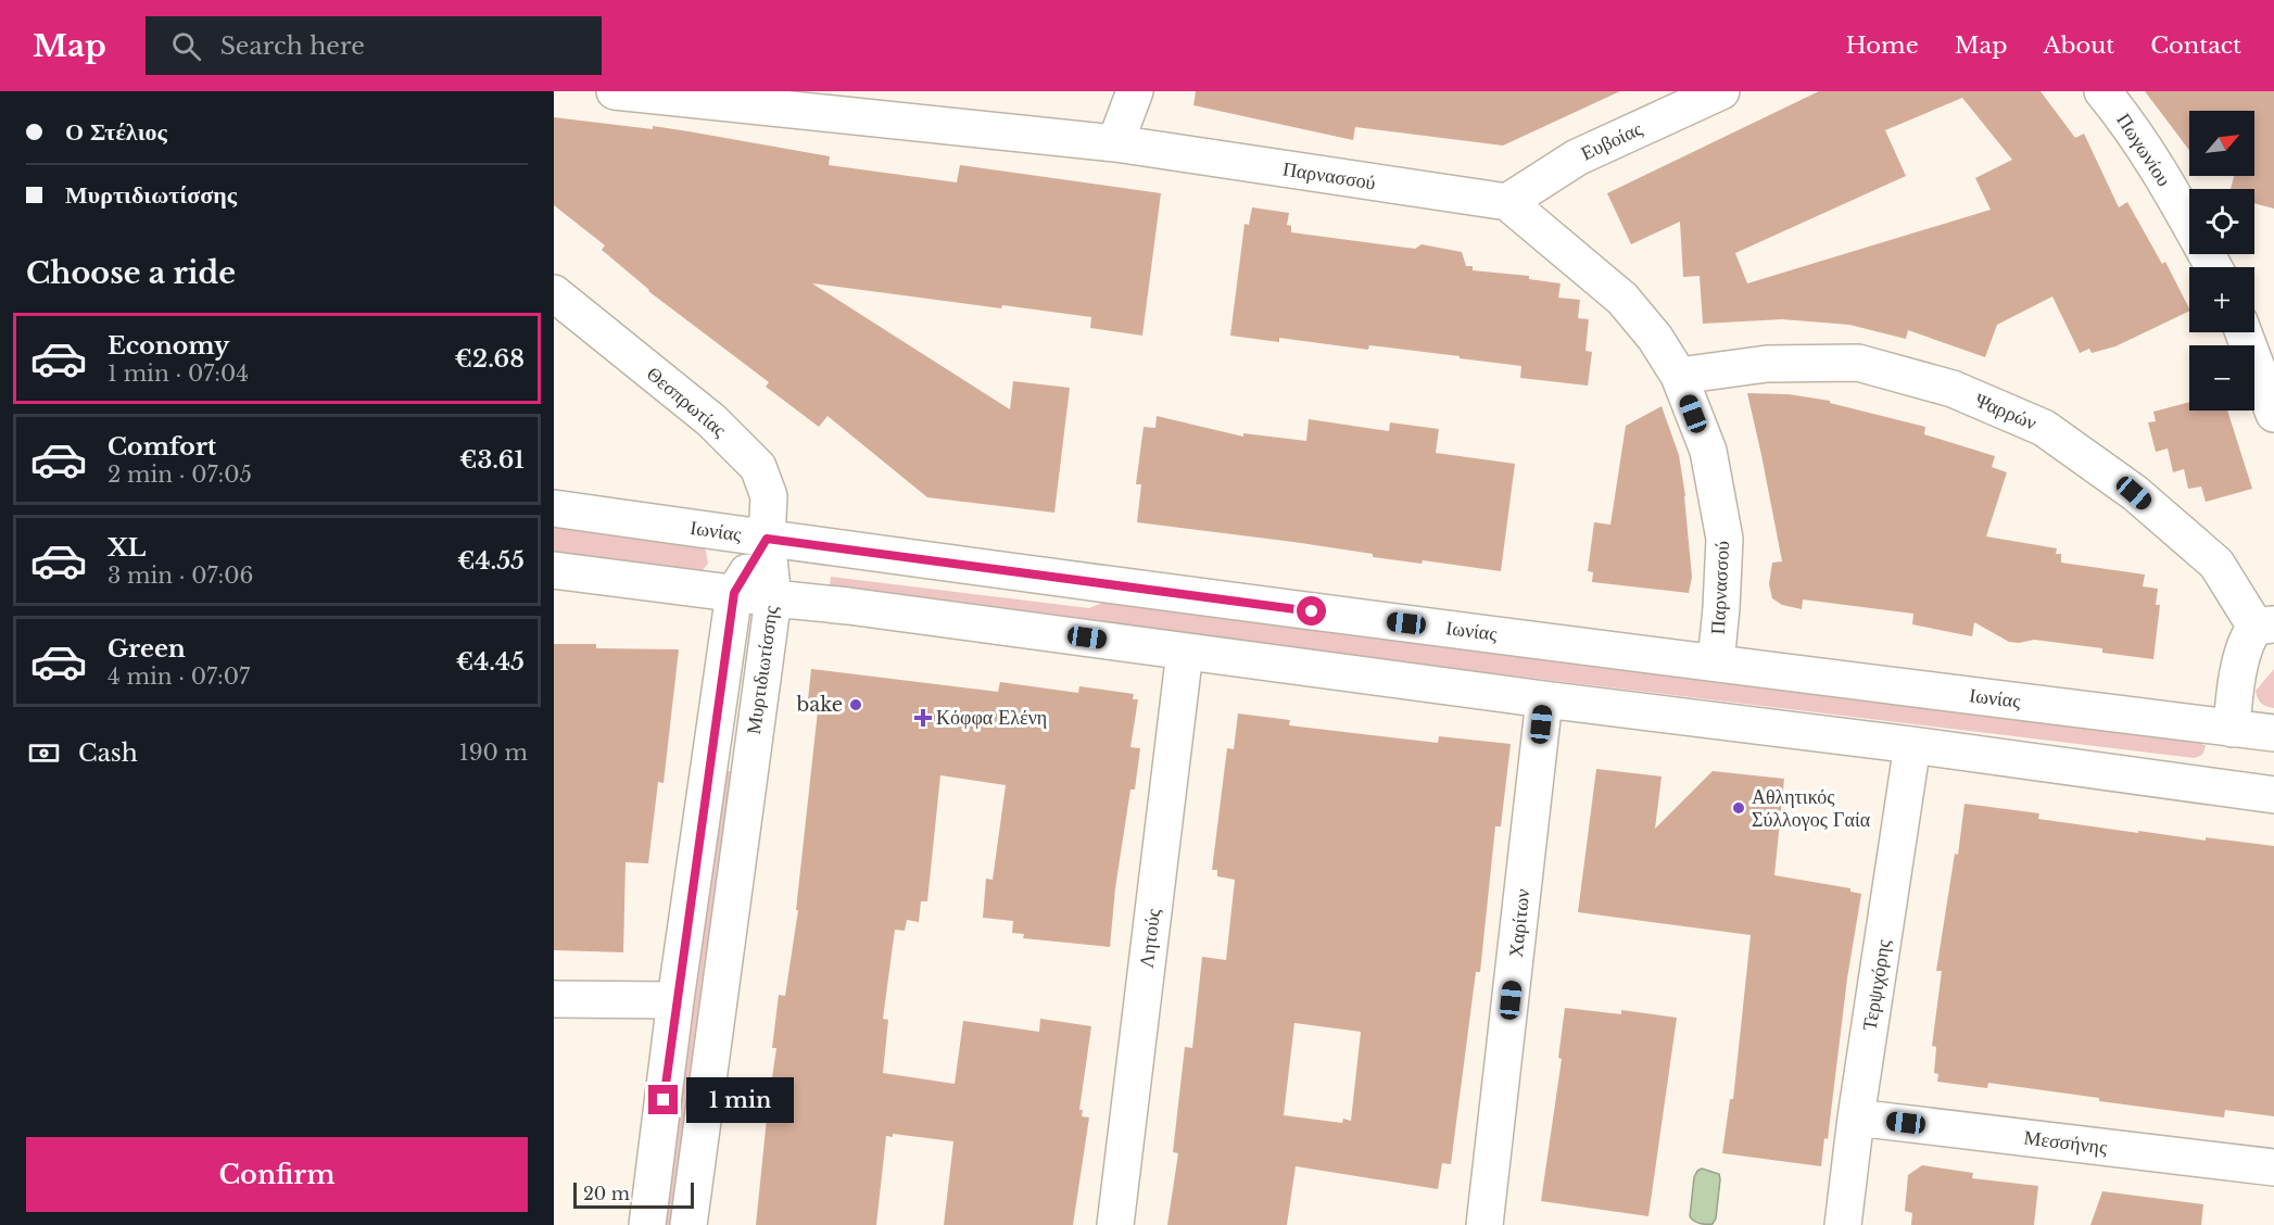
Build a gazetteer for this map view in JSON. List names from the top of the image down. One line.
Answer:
{"streets":{"street":["Ευβοίας","Πωγωνίου","Παρνασσού","Θεσπρωτίας","Ψαρρών","Ιωνίας","Μυρτιδιωτίσσης","Χαρίτων","Λητούς","Τερψιχόρης","Μεσσήνης"]},"crossings":[["Ευβοίας","Παρνασσού"],["Παρνασσού","Ψαρρών"],["Παρνασσού","Ιωνίας"],["Θεσπρωτίας","Ιωνίας"],["Θεσπρωτίας","Μυρτιδιωτίσσης"],["Ιωνίας","Μυρτιδιωτίσσης"],["Τερψιχόρης","Μεσσήνης"]],"places":{"other":["bake","Αθλητικός Σύλλογος Γαία"],"health":["Κόφφα Ελένη"]},"scale_bar":"20 m","north":"top right","page":{"header":"Map","search":"Search here","nav":["Home","Map","About","Contact"],"banner":["Ο Στέλιος","Μυρτιδιωτίσσης"],"map_buttons":["+","−"],"heading":"Choose a ride","list":[{"name":"Economy","note":"1 min · 07:04","value":"€2.68"},{"name":"Comfort","note":"2 min · 07:05","value":"€3.61"},{"name":"XL","note":"3 min · 07:06","value":"€4.55"},{"name":"Green","note":"4 min · 07:07","value":"€4.45"}],"pay":["Cash","190 m"],"bubble":"1 min","buttons":"Confirm","scale":"20 m"}}
